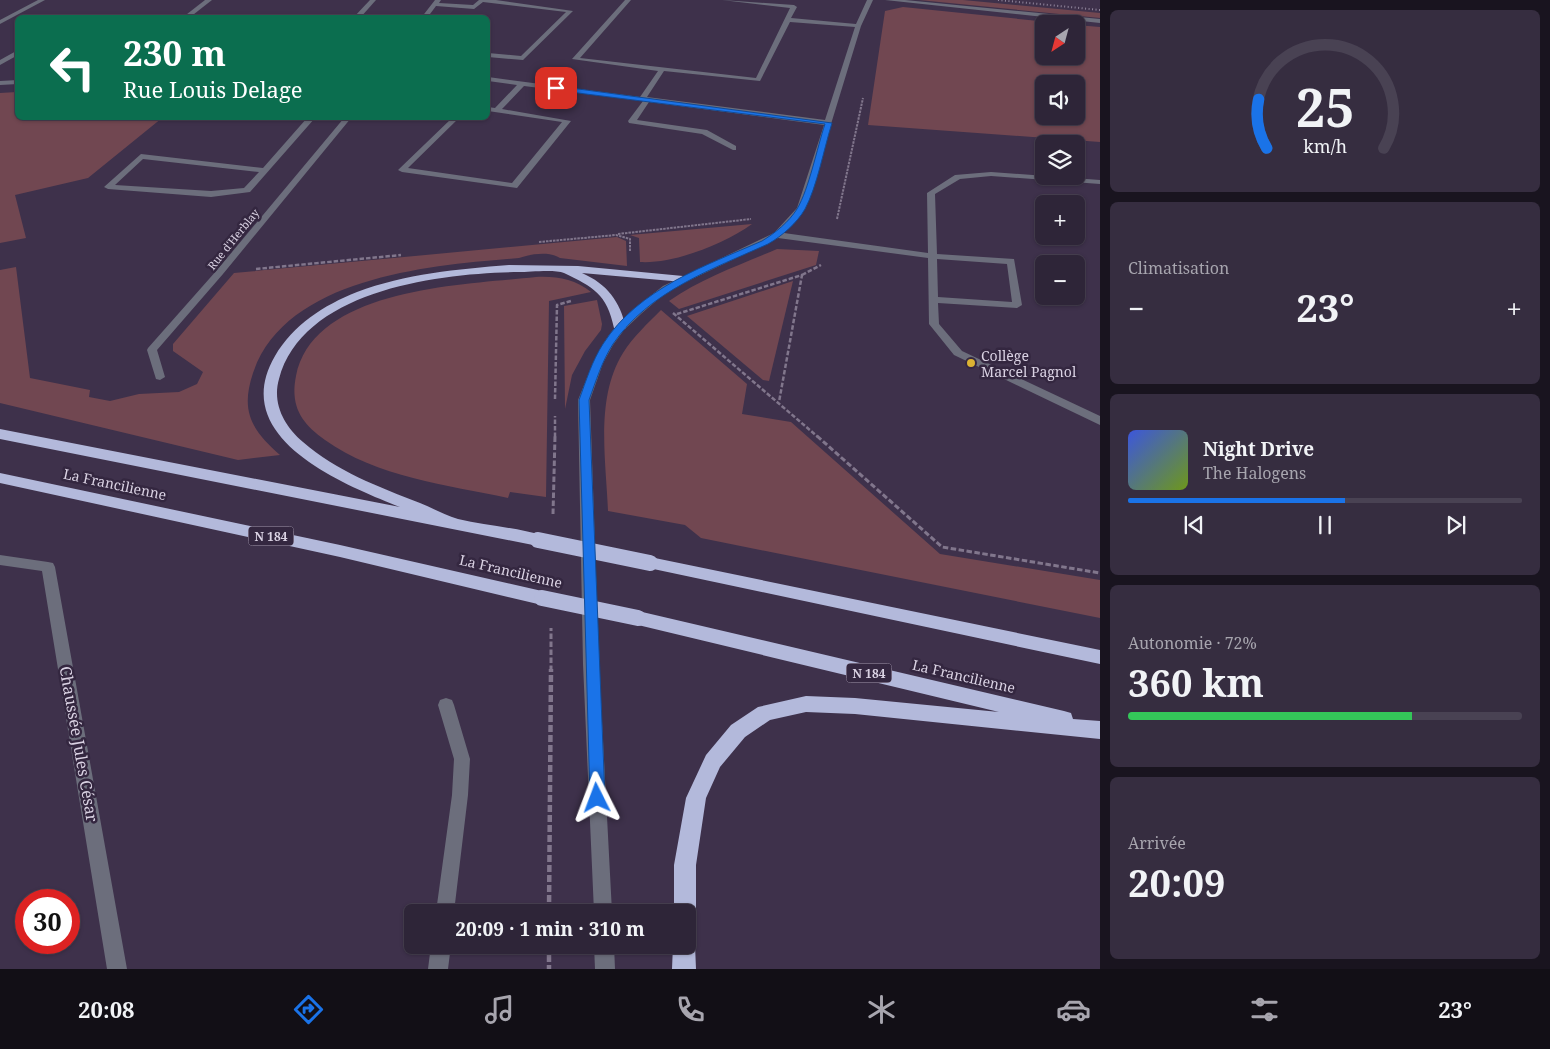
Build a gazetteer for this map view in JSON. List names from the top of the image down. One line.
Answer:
{"streets":{"highway":["La Francilienne","N 184"],"street":["Rue d'Herblay","Chaussée Jules César"]},"places":["Collège Marcel Pagnol"],"north":"bottom left","page":{"map_buttons":["+","−"],"turn":["230 m","Rue Louis Delage"],"tile":["Climatisation",["Autonomie · 72%","360 km"],["Arrivée","20:09"]],"heat":["−","23°","+"],"song":["Night Drive","The Halogens"],"limit":"30","trip":"20:09 · 1 min · 310 m","tabs":["20:08","23°"],"gauge":["25","km/h"]}}
